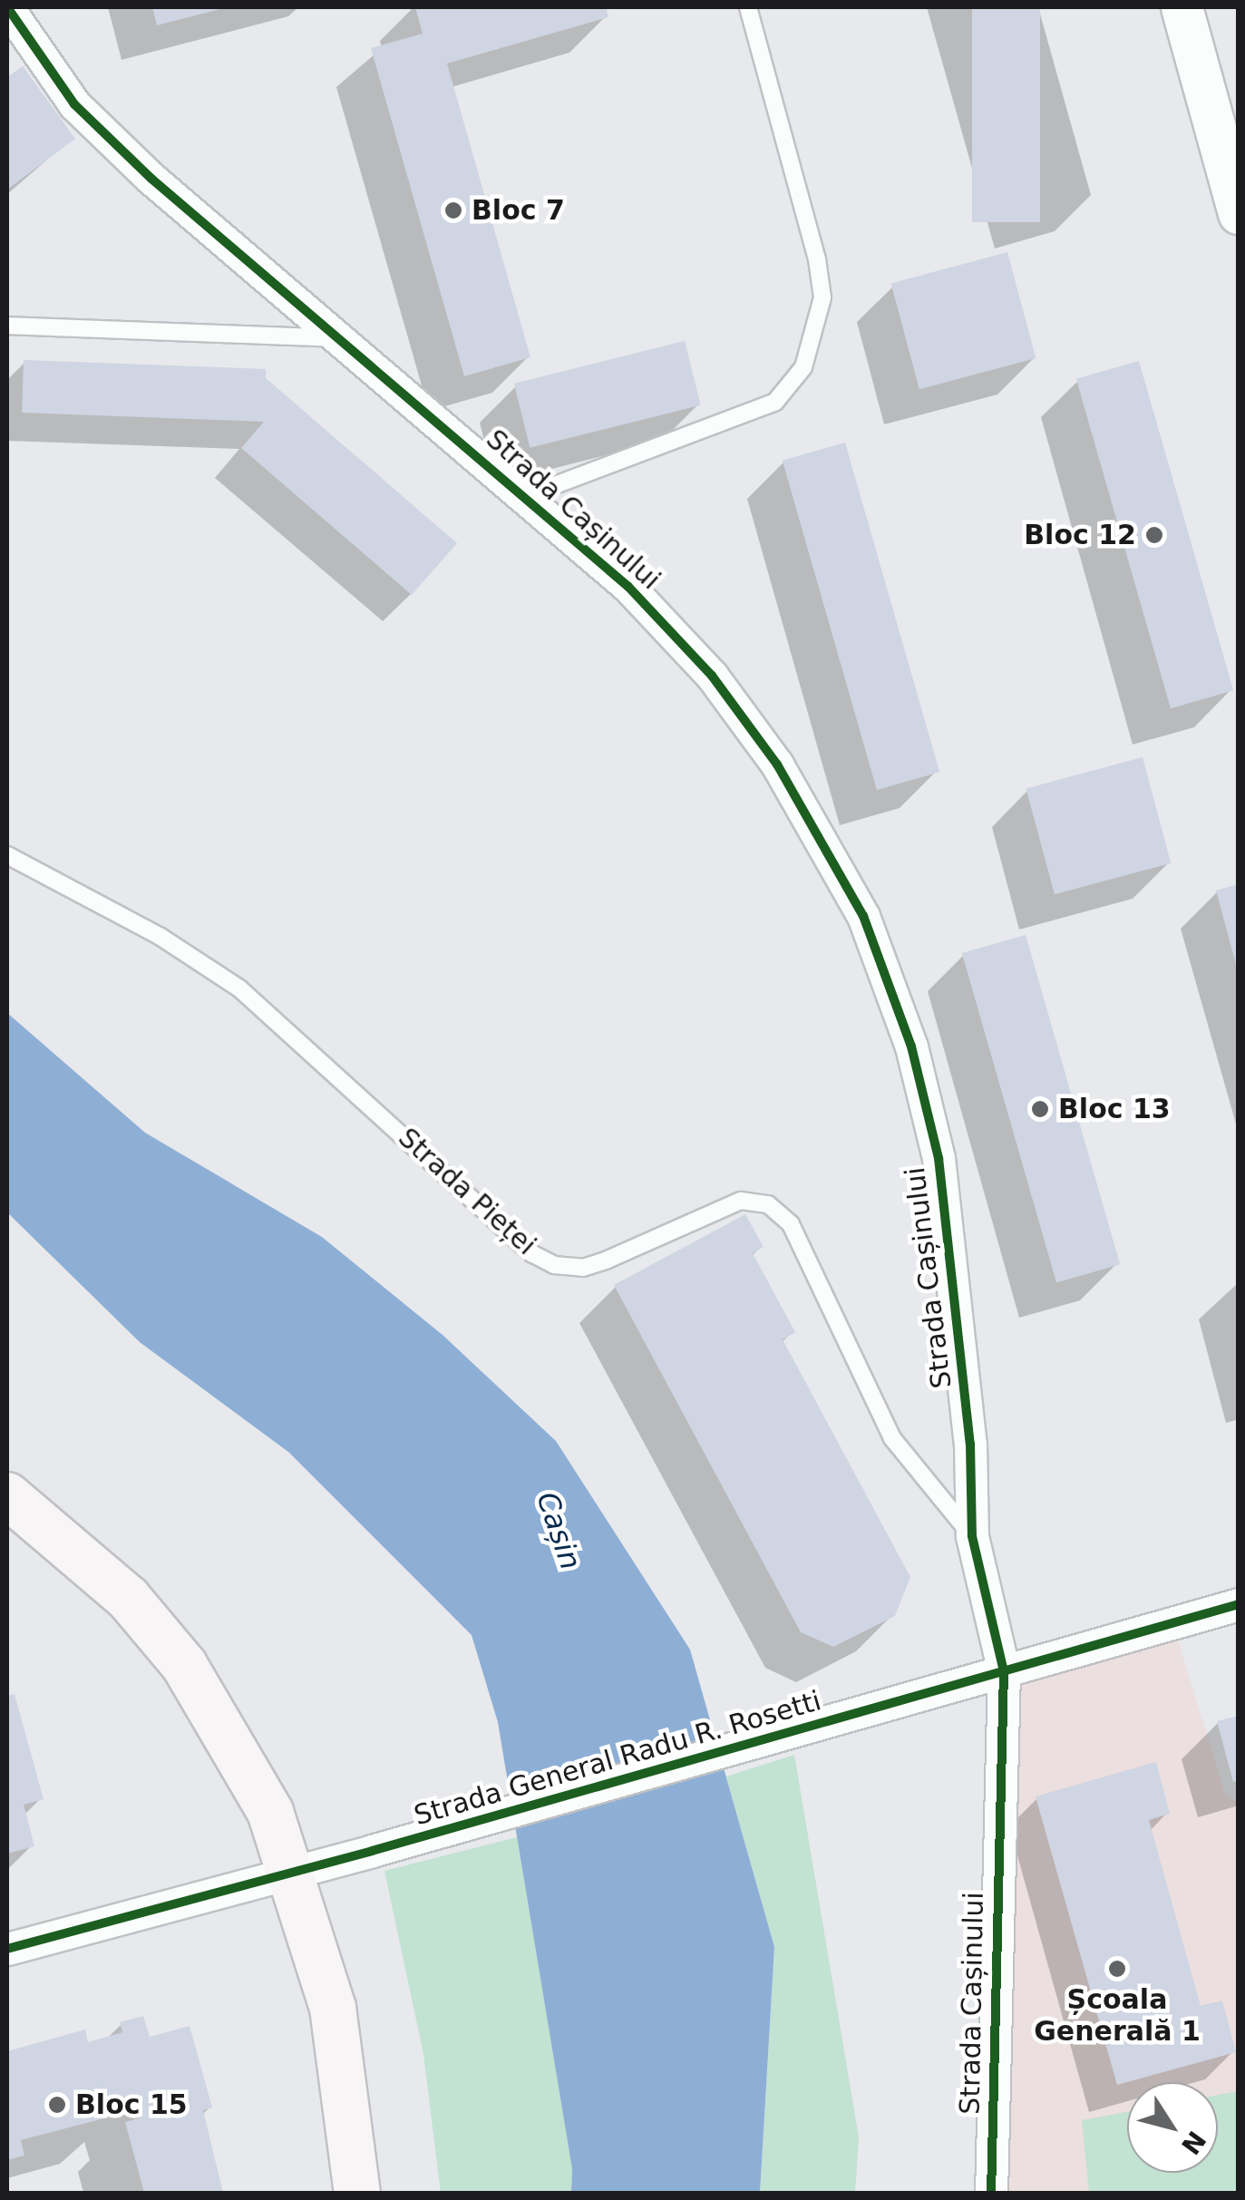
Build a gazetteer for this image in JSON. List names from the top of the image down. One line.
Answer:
{"streets":{"street":["Strada Cașinului","Strada General Radu R. Rosetti"],"lane":["Strada Pieței"]},"crossings":[["Strada Cașinului","Strada Pieței"],["Strada Cașinului","Strada General Radu R. Rosetti"]],"water":["Cașin"],"places":["Bloc 7","Bloc 12","Bloc 13","Școala Generală 1","Bloc 15"],"north":"bottom right"}
